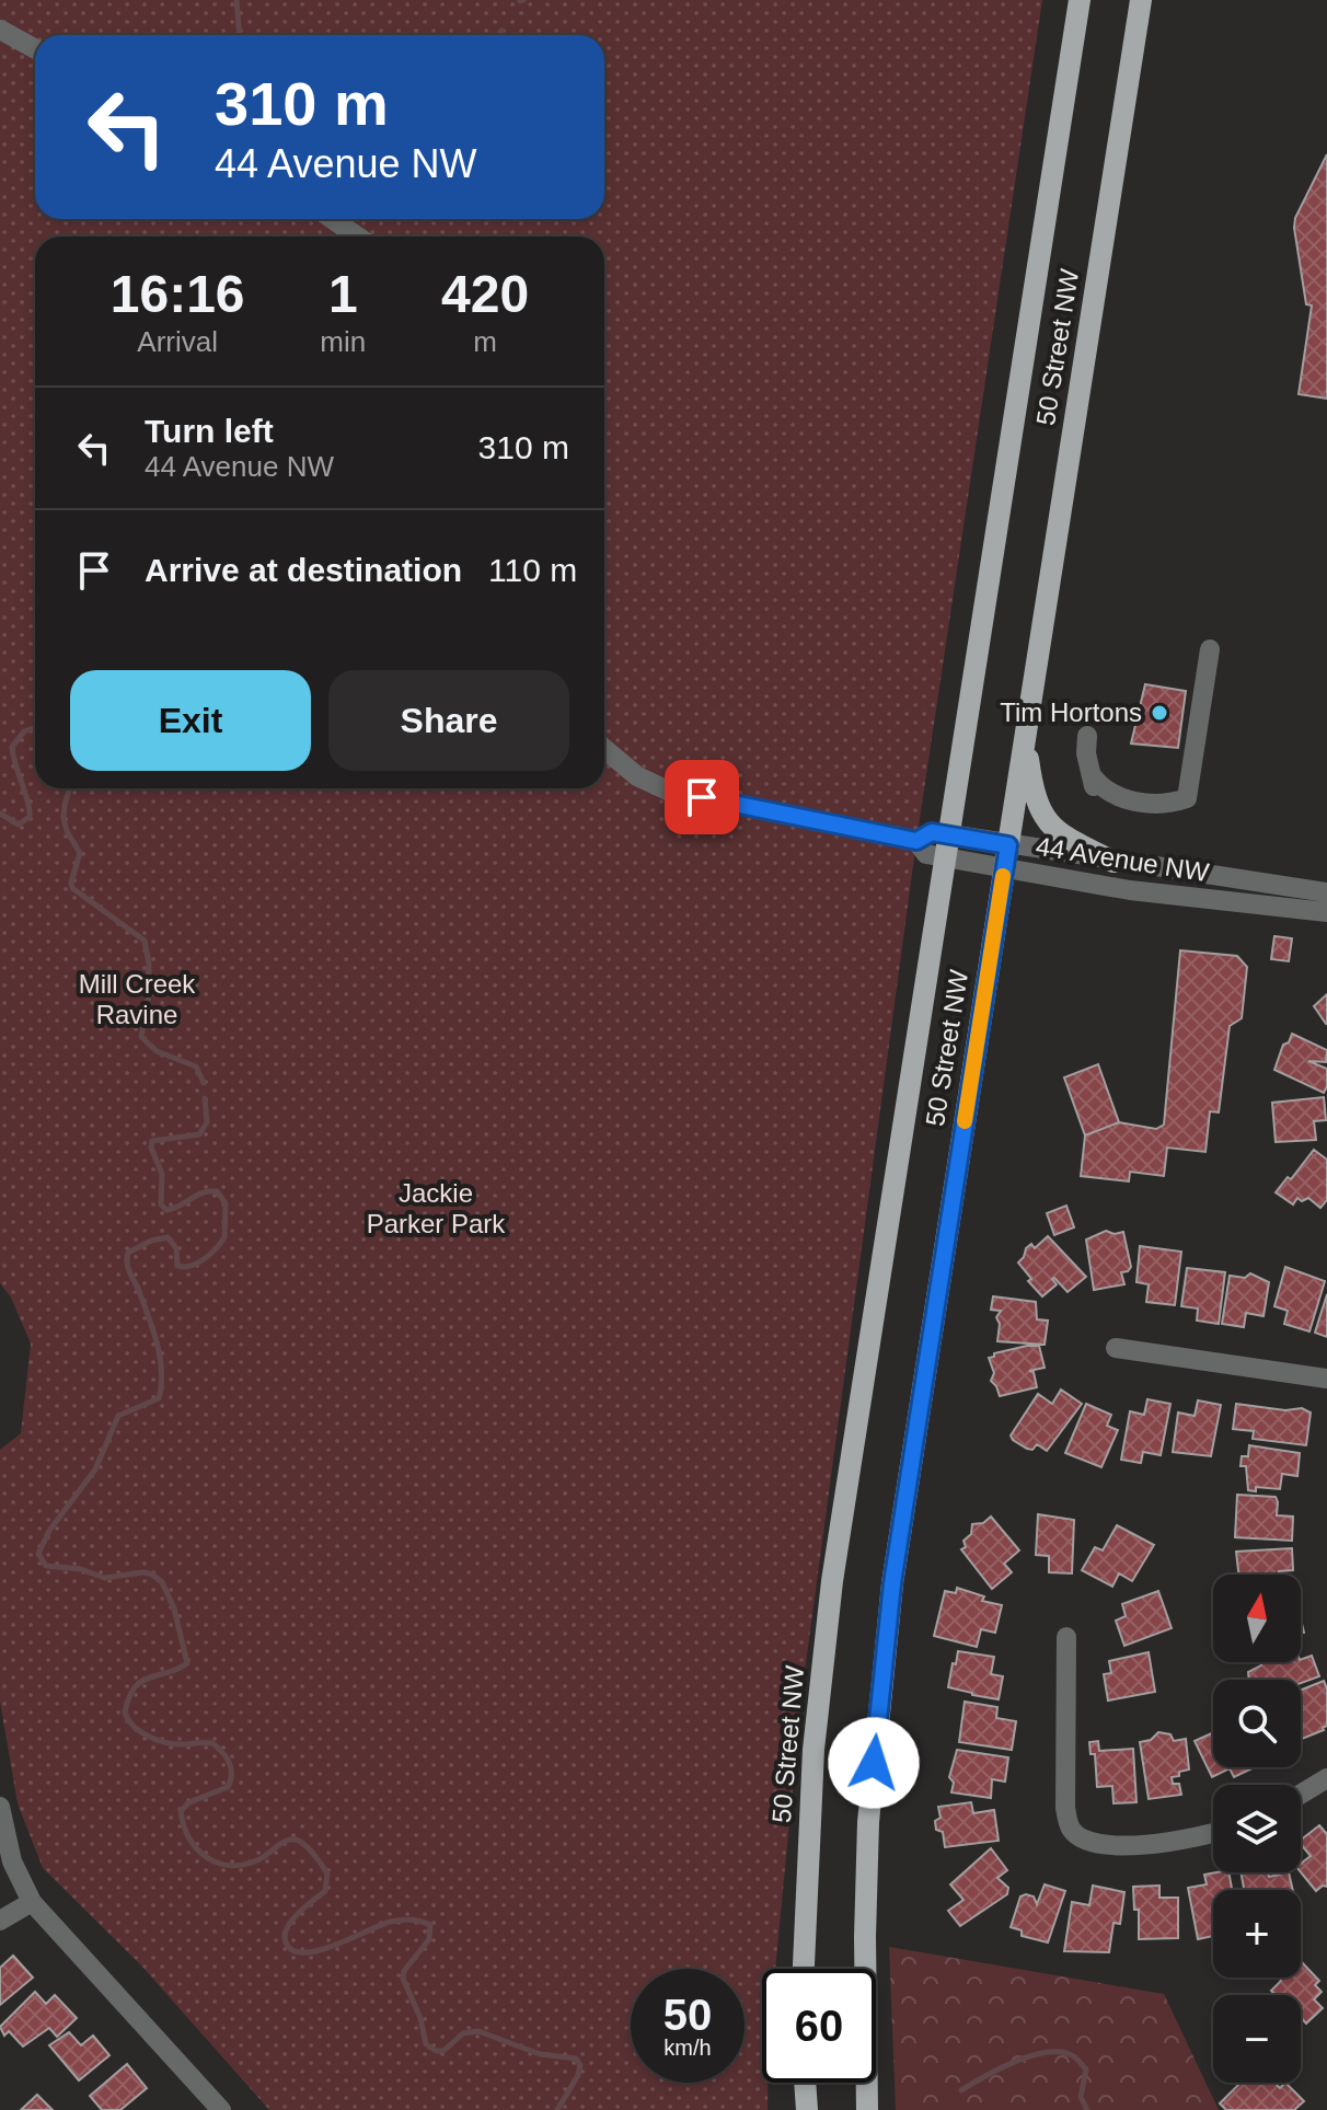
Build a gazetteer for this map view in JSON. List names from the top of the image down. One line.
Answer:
{"streets":{"main road":["50 Street NW"],"street":["44 Avenue NW"]},"crossings":[["50 Street NW","44 Avenue NW"]],"parks":["Mill Creek Ravine","Jackie Parker Park"],"places":["Tim Hortons"],"north":"top","page":{"turn":["310 m","44 Avenue NW"],"eta":["16:16","Arrival","1","min","420","m"],"list":[{"name":"Turn left","note":"44 Avenue NW","value":"310 m"},{"name":"Arrive at destination","value":"110 m"}],"buttons":["Exit","Share"],"map_buttons":["+","−"],"speed":"50 km/h","limit":"60"}}
